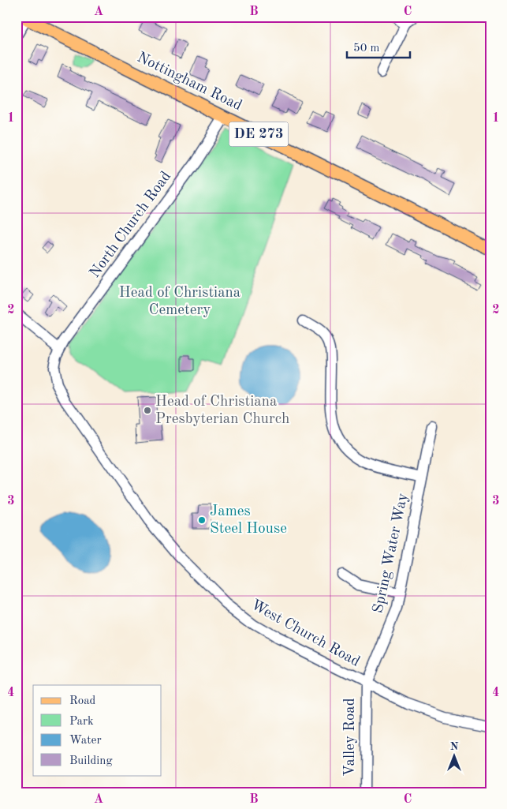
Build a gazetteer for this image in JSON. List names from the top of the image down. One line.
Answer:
{"streets":{"main road":["Nottingham Road","DE 273"],"street":["North Church Road","Spring Water Way","West Church Road","Valley Road"]},"crossings":[["Nottingham Road","North Church Road"],["North Church Road","West Church Road"],["Spring Water Way","West Church Road"],["Spring Water Way","Valley Road"],["West Church Road","Valley Road"]],"parks":["Head of Christiana Cemetery"],"places":["Head of Christiana Presbyterian Church","James Steel House"],"legend":["Road","Park","Water","Building"],"scale_bar":"50 m","north":"top","grid":{"columns":["A","B","C"],"rows":["1","2","3","4"]}}
